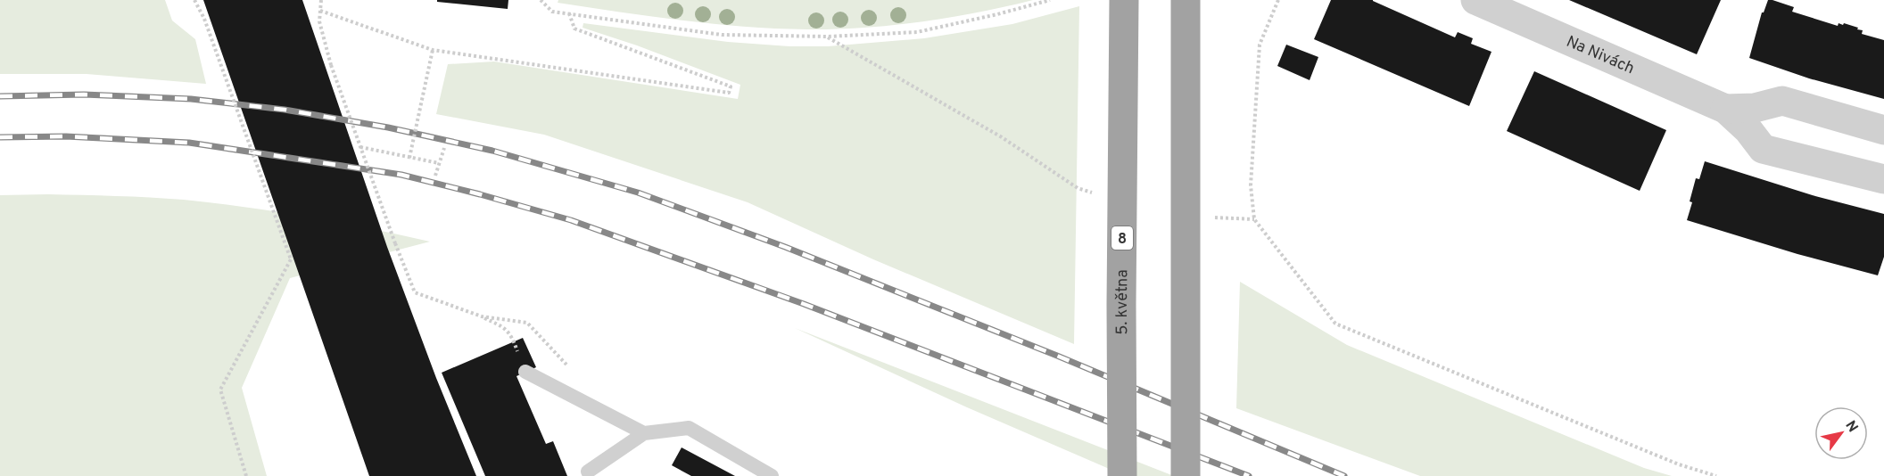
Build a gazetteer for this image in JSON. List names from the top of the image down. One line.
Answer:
{"streets":{"highway":["8","5. května"],"street":["Na Nivách"]},"north":"top right"}
